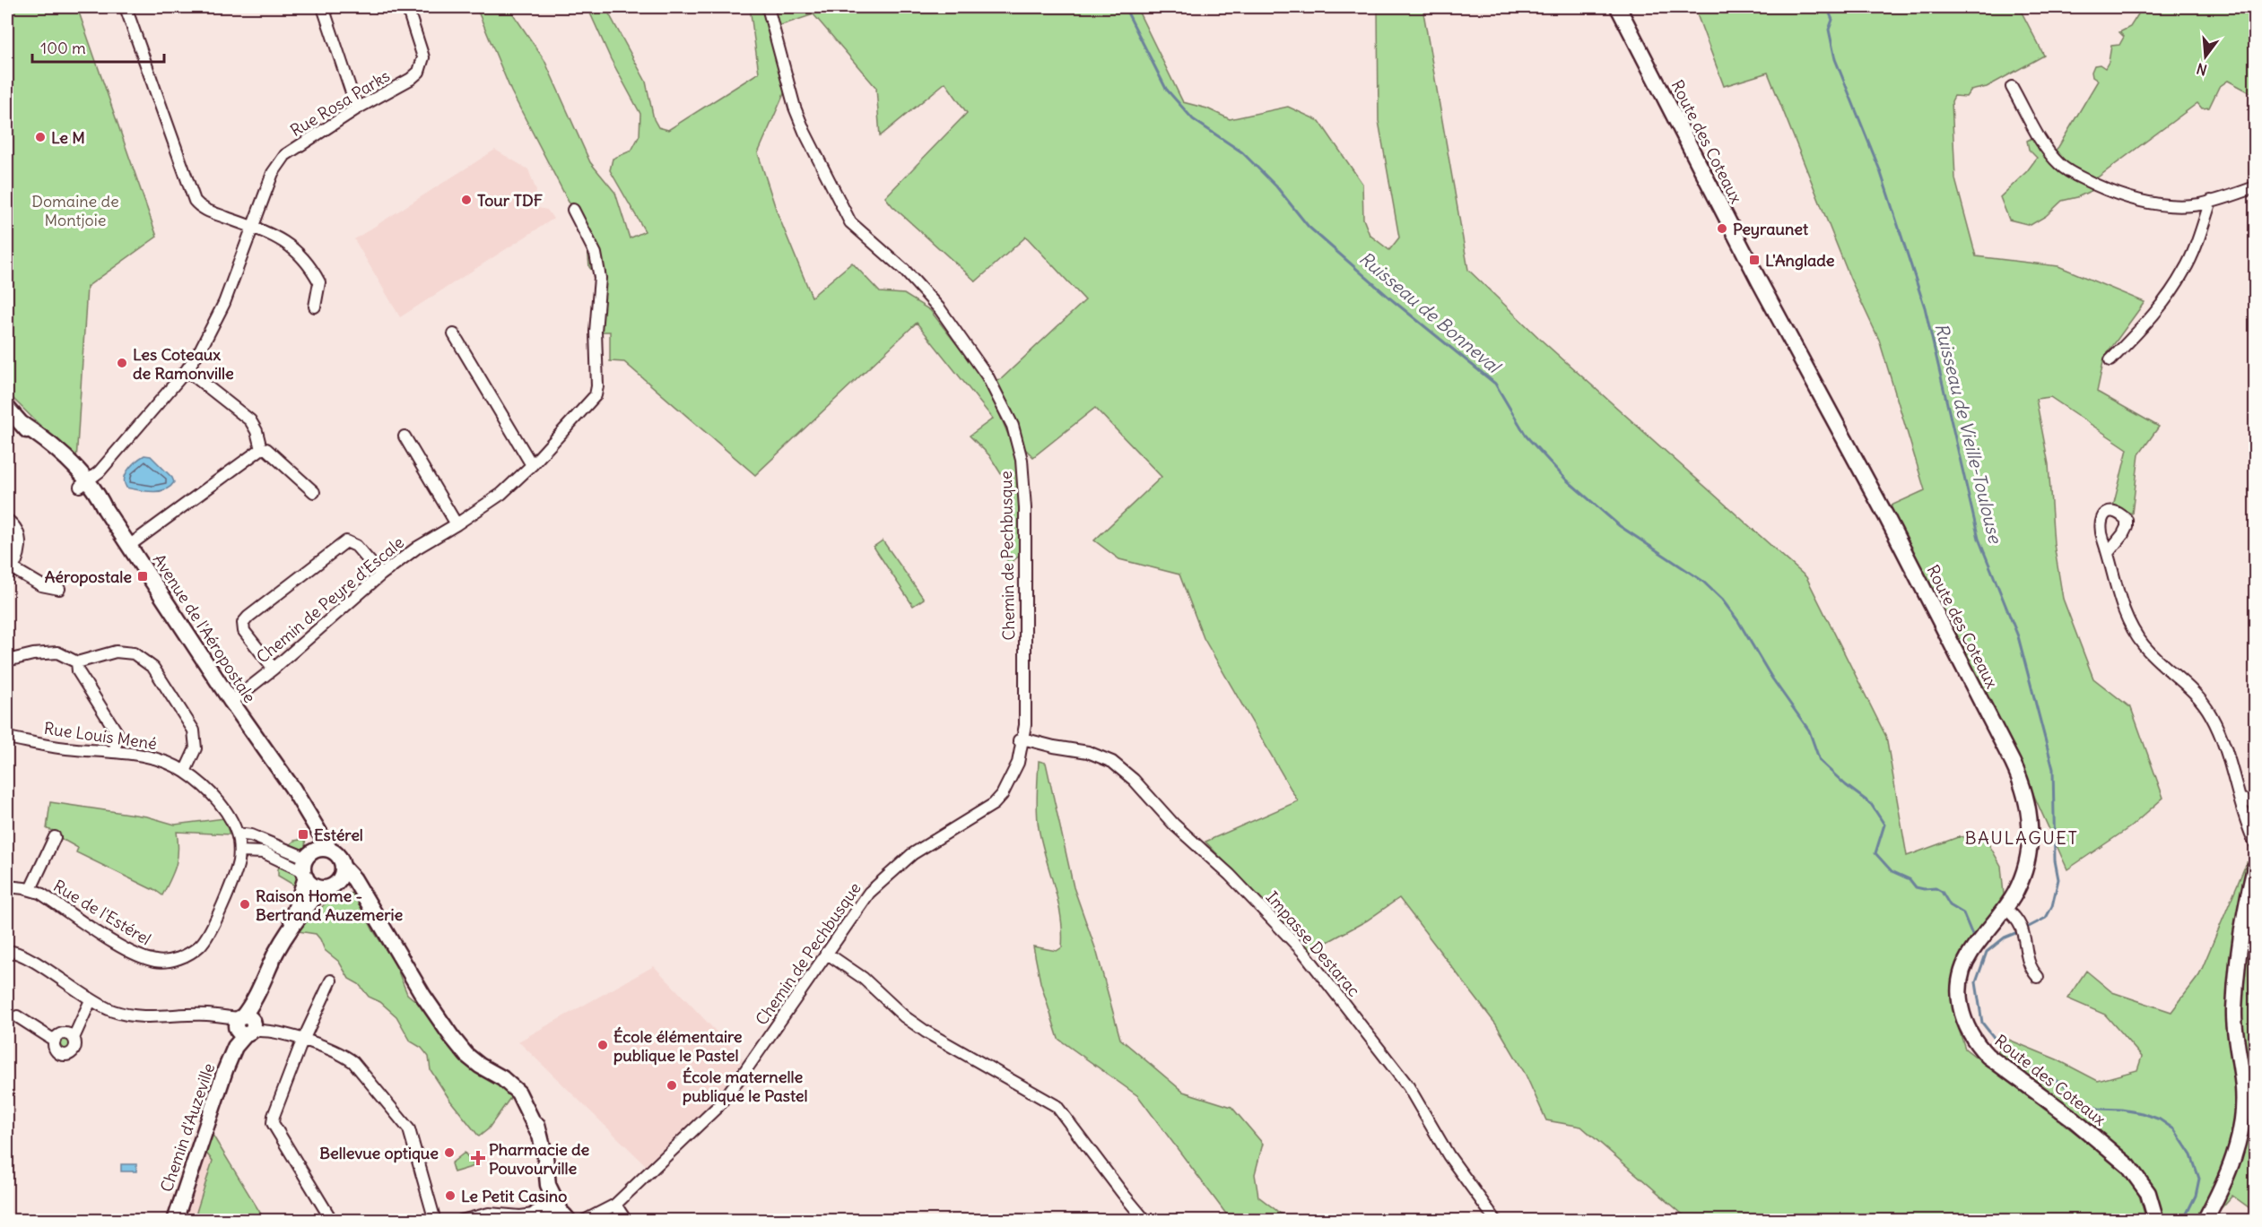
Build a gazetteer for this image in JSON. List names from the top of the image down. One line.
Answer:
{"streets":{"street":["Rue Rosa Parks","Route des Coteaux","Chemin de Pechbusque","Chemin de Peyre d'Escale","Avenue de l'Aéropostale","Rue Louis Mené","Rue de l'Estérel","Impasse Destarac","Chemin d'Auzeville"]},"crossings":[["Rue Rosa Parks","Avenue de l'Aéropostale"],["Chemin de Pechbusque","Impasse Destarac"],["Chemin de Peyre d'Escale","Avenue de l'Aéropostale"],["Avenue de l'Aéropostale","Chemin d'Auzeville"],["Rue Louis Mené","Rue de l'Estérel"]],"districts":["BAULAGUET"],"water":["Ruisseau de Bonneval","Ruisseau de Vieille-Toulouse"],"parks":["Domaine de Montjoie"],"places":{"other":["Le M","Tour TDF","Peyraunet","Les Coteaux de Ramonville","Raison Home - Bertrand Auzemerie","École élémentaire publique le Pastel","École maternelle publique le Pastel","Bellevue optique","Le Petit Casino"],"transit":["L'Anglade","Aéropostale","Estérel"],"health":["Pharmacie de Pouvourville"]},"scale_bar":"100 m","north":"bottom"}
